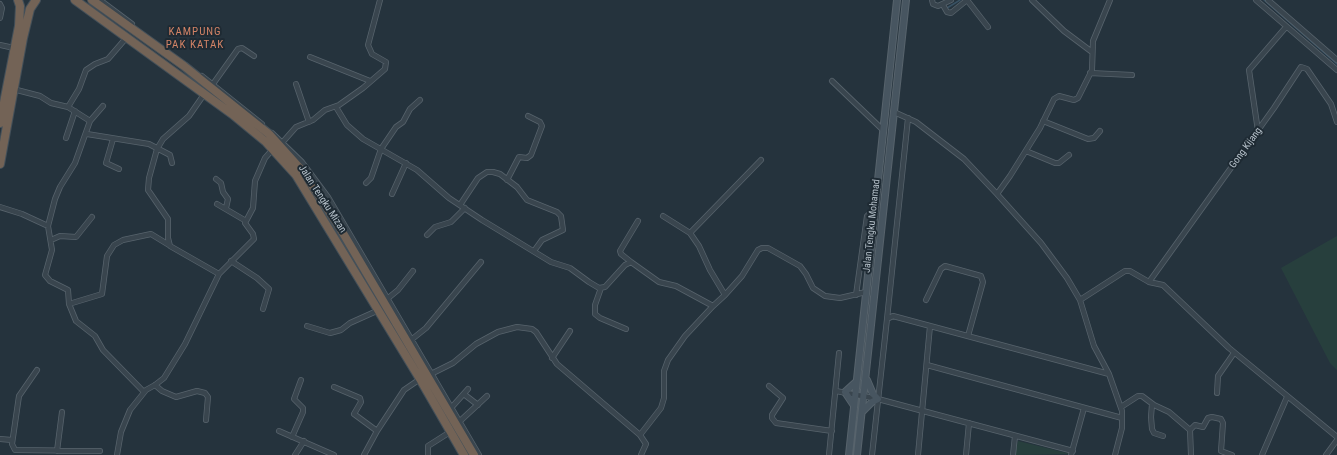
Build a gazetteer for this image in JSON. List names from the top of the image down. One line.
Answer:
{"streets":{"highway":["Jalan Tengku Mizan"],"main road":["Jalan Tengku Mohamad"],"street":["Gong Kijang"]},"districts":["KAMPUNG PAK KATAK"]}
